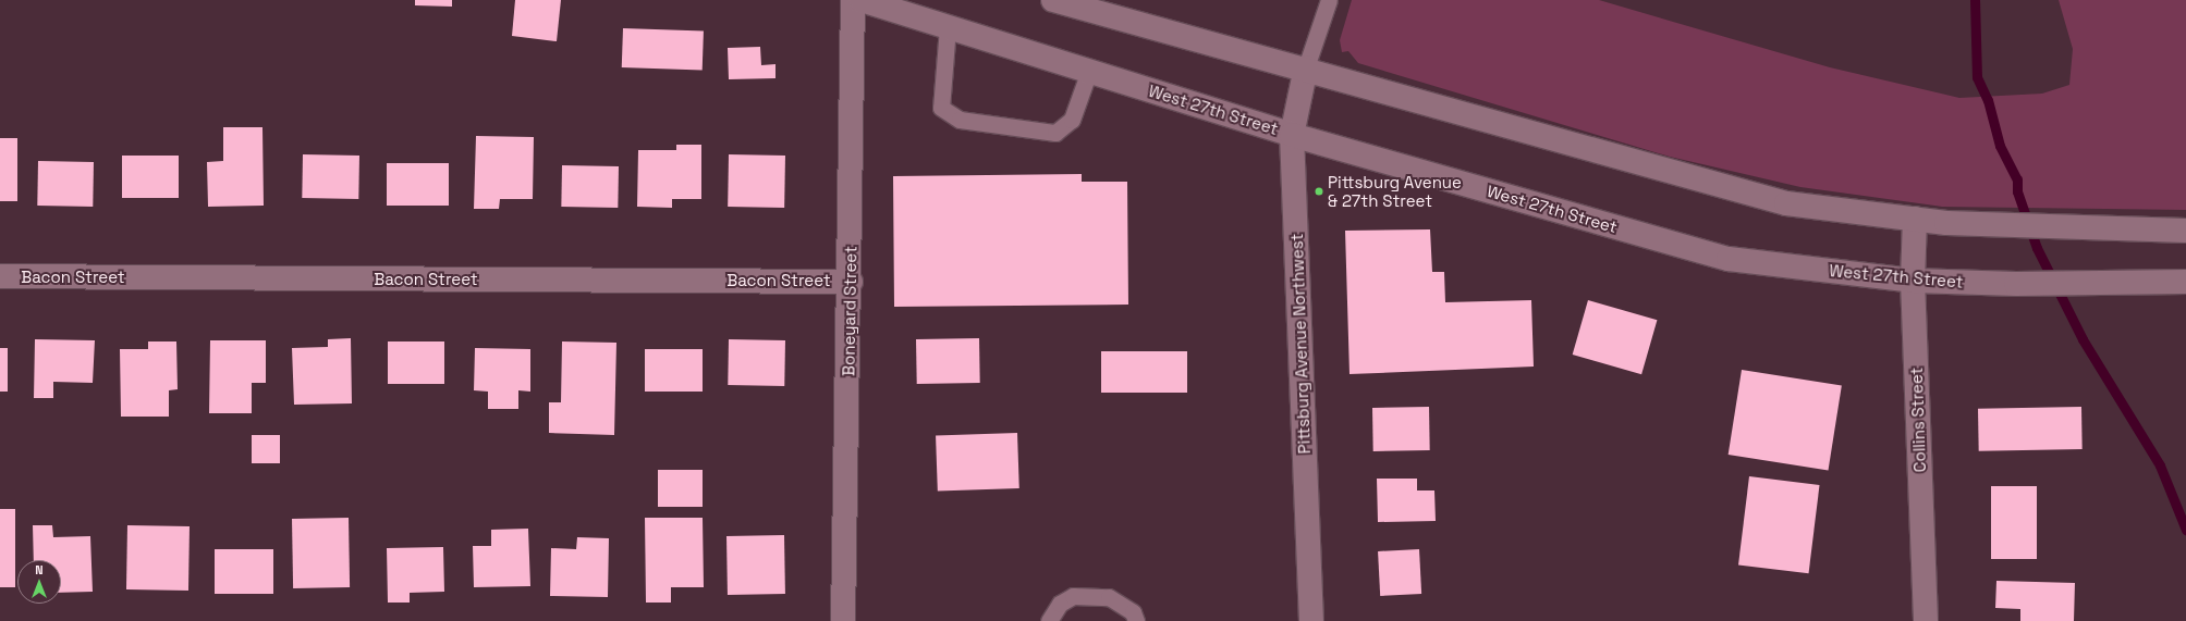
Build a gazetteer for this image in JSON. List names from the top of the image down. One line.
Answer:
{"streets":{"street":["West 27th Street","Bacon Street","Boneyard Street","Pittsburg Avenue Northwest","Collins Street"]},"crossings":[["West 27th Street","Pittsburg Avenue Northwest"],["West 27th Street","Collins Street"],["Bacon Street","Boneyard Street"]],"places":["Pittsburg Avenue & 27th Street"],"north":"top"}
